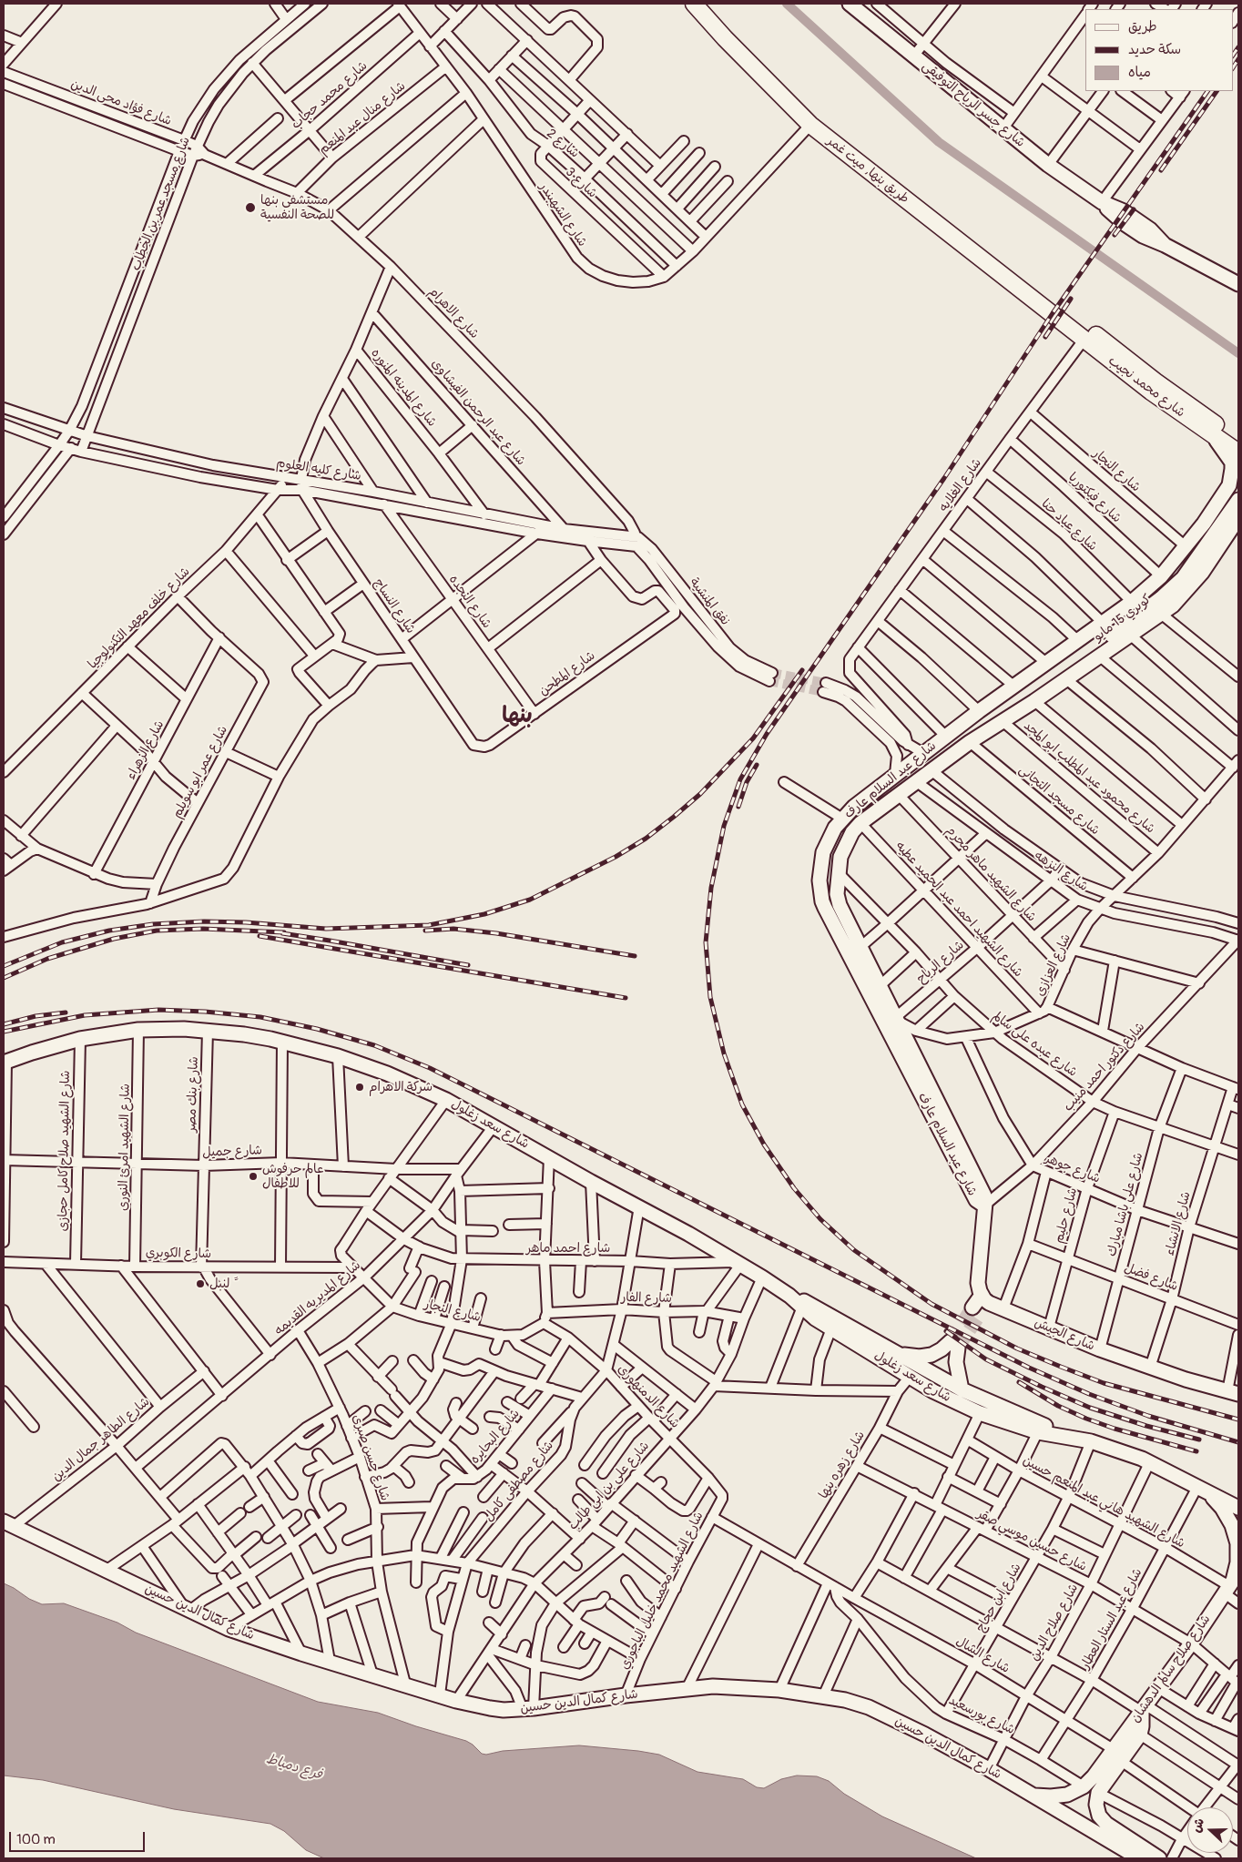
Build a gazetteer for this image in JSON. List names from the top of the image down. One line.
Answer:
{"streets":{"highway":["طريق بنها, ميت غمر","شارع محمد نجيب"],"main road":["شارع جسر الرياح التوفيقى","كوبري 15 مايو","شارع عبد السلام عارف","شارع سعد زغلول","شارع الجيش","شارع كمال الدين حسين","شارع صلاح سالم الدهشان"],"street":["شارع محمد حجاب","شارع فؤاد محى الدين","شارع منال عبد المنعم","شارع 2","شارع 3","شارع مسجد عمر بن الخطاب","شارع الشهبندر","شارع الاهرام","شارع المدينه المنوره","شارع عبد الرحمن الفيشاوى","شارع كليه العلوم","شارع النجار","شارع الغلايه","شارع فيكتوريا","شارع عياد حنا","شارع النجده","نفق المنشية","شارع النساج","شارع خلف معهد التكنولوجيا","شارع المطحن","شارع الزهراء","شارع عمر ابو سويلم","شارع محمود عبد المطلب ابو المجد","شارع مسجد التجانى","شارع النزهه","شارع الشهيد ماهر محرم","شارع الشهيد احمد عبد الحميد عطيه","شارع الرياح","شارع العزازى","شارع عبده على سالم","شارع دكتور احمد منيب","شارع بنك مصر","شارع الشهيد امرئ النورى","شارع الشهيد صلاح كامل حجازى","شارع جميل","شارع جوهر","شارع على باشا مبارك","شارع حليم","شارع الانشاء","شارع احمد ماهر","شارع الكوبري","شارع فضل","شارع المديريه القديمه","شارع الفار","شارع الدمنهورى","شارع البحايره","شارع الطاهر جمال الدين","شارع حسن صبرى","شارع زهره بنها","شارع مصطفى كامل","شارع على بن ابى طالب","شارع الشهيد هاني عبد المنعم حسين","شارع حسين موسي صقر","شارع الشهيد محمد خليل الباجوري","شارع ابن حجاج","شارع عبد الستار العطار","شارع صلاح الدين","شارع الشال","شارع بورسعيد"]},"crossings":[["شارع محمد حجاب","شارع الشهبندر"],["شارع محمد حجاب","شارع الاهرام"],["شارع فؤاد محى الدين","شارع مسجد عمر بن الخطاب"],["شارع فؤاد محى الدين","شارع الاهرام"],["شارع منال عبد المنعم","شارع الشهبندر"],["شارع منال عبد المنعم","شارع الاهرام"],["شارع 2","شارع 3"],["شارع 2","شارع الشهبندر"],["طريق بنها, ميت غمر","شارع الشهبندر"],["طريق بنها, ميت غمر","شارع محمد نجيب"],["شارع 3","شارع الشهبندر"],["شارع مسجد عمر بن الخطاب","شارع كليه العلوم"],["شارع الاهرام","شارع المدينه المنوره"],["شارع الاهرام","شارع كليه العلوم"],["شارع الاهرام","نفق المنشية"],["شارع محمد نجيب","شارع الغلايه"],["شارع محمد نجيب","شارع عبد السلام عارف"],["شارع المدينه المنوره","شارع عبد الرحمن الفيشاوى"],["شارع المدينه المنوره","شارع كليه العلوم"],["شارع عبد الرحمن الفيشاوى","شارع كليه العلوم"],["شارع كليه العلوم","شارع النجده"],["شارع كليه العلوم","نفق المنشية"],["شارع كليه العلوم","شارع النساج"],["شارع كليه العلوم","شارع خلف معهد التكنولوجيا"],["شارع النجار","شارع الغلايه"],["شارع النجار","شارع عبد السلام عارف"],["شارع النجار","شارع احمد ماهر"],["شارع النجار","شارع الكوبري"],["شارع النجار","شارع المديريه القديمه"],["شارع النجار","شارع الدمنهورى"],["شارع الغلايه","شارع فيكتوريا"],["شارع الغلايه","شارع عياد حنا"],["شارع فيكتوريا","شارع عبد السلام عارف"],["شارع عياد حنا","شارع عبد السلام عارف"],["شارع النجده","شارع المطحن"],["شارع النساج","شارع المطحن"],["كوبري 15 مايو","شارع عبد السلام عارف"],["شارع الزهراء","شارع عمر ابو سويلم"],["شارع محمود عبد المطلب ابو المجد","شارع عبد السلام عارف"],["شارع محمود عبد المطلب ابو المجد","شارع العزازى"],["شارع عبد السلام عارف","شارع مسجد التجانى"],["شارع عبد السلام عارف","شارع النزهه"],["شارع عبد السلام عارف","شارع الشهيد ماهر محرم"],["شارع عبد السلام عارف","شارع الشهيد احمد عبد الحميد عطيه"],["شارع عبد السلام عارف","شارع الرياح"],["شارع عبد السلام عارف","شارع العزازى"],["شارع عبد السلام عارف","شارع عبده على سالم"],["شارع عبد السلام عارف","شارع دكتور احمد منيب"],["شارع عبد السلام عارف","شارع الجيش"],["شارع مسجد التجانى","شارع العزازى"],["شارع النزهه","شارع الرياح"],["شارع النزهه","شارع العزازى"],["شارع النزهه","شارع دكتور احمد منيب"],["شارع الشهيد ماهر محرم","شارع الرياح"],["شارع الشهيد ماهر محرم","شارع العزازى"],["شارع الشهيد احمد عبد الحميد عطيه","شارع الرياح"],["شارع الشهيد احمد عبد الحميد عطيه","شارع العزازى"],["شارع الرياح","شارع العزازى"],["شارع الرياح","شارع عبده على سالم"],["شارع العزازى","شارع عبده على سالم"],["شارع العزازى","شارع جوهر"],["شارع عبده على سالم","شارع دكتور احمد منيب"],["شارع عبده على سالم","شارع على باشا مبارك"],["شارع عبده على سالم","شارع حليم"],["شارع عبده على سالم","شارع الانشاء"],["شارع دكتور احمد منيب","شارع جوهر"],["شارع دكتور احمد منيب","شارع الجيش"],["شارع بنك مصر","شارع سعد زغلول"],["شارع بنك مصر","شارع جميل"],["شارع بنك مصر","شارع الكوبري"],["شارع سعد زغلول","شارع الشهيد امرئ النورى"],["شارع سعد زغلول","شارع الشهيد صلاح كامل حجازى"],["شارع سعد زغلول","شارع احمد ماهر"],["شارع سعد زغلول","شارع المديريه القديمه"],["شارع سعد زغلول","شارع زهره بنها"],["شارع سعد زغلول","شارع مصطفى كامل"],["شارع سعد زغلول","شارع على بن ابى طالب"],["شارع سعد زغلول","شارع ابن حجاج"],["شارع سعد زغلول","شارع عبد الستار العطار"],["شارع سعد زغلول","شارع صلاح الدين"],["شارع سعد زغلول","شارع صلاح سالم الدهشان"],["شارع الشهيد امرئ النورى","شارع جميل"],["شارع الشهيد امرئ النورى","شارع الكوبري"],["شارع الشهيد صلاح كامل حجازى","شارع جميل"],["شارع الشهيد صلاح كامل حجازى","شارع الكوبري"],["شارع جميل","شارع المديريه القديمه"],["شارع جوهر","شارع على باشا مبارك"],["شارع جوهر","شارع حليم"],["شارع جوهر","شارع الانشاء"],["شارع على باشا مبارك","شارع فضل"],["شارع على باشا مبارك","شارع الجيش"],["شارع حليم","شارع فضل"],["شارع حليم","شارع الجيش"],["شارع الانشاء","شارع فضل"],["شارع الانشاء","شارع الجيش"],["شارع احمد ماهر","شارع المديريه القديمه"],["شارع احمد ماهر","شارع مصطفى كامل"],["شارع المديريه القديمه","شارع حسن صبرى"],["شارع الفار","شارع مصطفى كامل"],["شارع الفار","شارع على بن ابى طالب"],["شارع الدمنهورى","شارع مصطفى كامل"],["شارع الدمنهورى","شارع على بن ابى طالب"],["شارع الدمنهورى","شارع الشهيد محمد خليل الباجوري"],["شارع الطاهر جمال الدين","شارع كمال الدين حسين"],["شارع حسن صبرى","شارع كمال الدين حسين"],["شارع زهره بنها","شارع حسين موسي صقر"],["شارع زهره بنها","شارع الشال"],["شارع مصطفى كامل","شارع كمال الدين حسين"],["شارع على بن ابى طالب","شارع كمال الدين حسين"],["شارع الشهيد هاني عبد المنعم حسين","شارع ابن حجاج"],["شارع الشهيد هاني عبد المنعم حسين","شارع عبد الستار العطار"],["شارع الشهيد هاني عبد المنعم حسين","شارع صلاح الدين"],["شارع الشهيد هاني عبد المنعم حسين","شارع صلاح سالم الدهشان"],["شارع حسين موسي صقر","شارع ابن حجاج"],["شارع حسين موسي صقر","شارع عبد الستار العطار"],["شارع حسين موسي صقر","شارع صلاح الدين"],["شارع حسين موسي صقر","شارع صلاح سالم الدهشان"],["شارع الشهيد محمد خليل الباجوري","شارع كمال الدين حسين"],["شارع الشهيد محمد خليل الباجوري","شارع الشال"],["شارع ابن حجاج","شارع الشال"],["شارع ابن حجاج","شارع بورسعيد"],["شارع كمال الدين حسين","شارع صلاح الدين"],["شارع كمال الدين حسين","شارع صلاح سالم الدهشان"],["شارع عبد الستار العطار","شارع الشال"],["شارع عبد الستار العطار","شارع صلاح سالم الدهشان"],["شارع عبد الستار العطار","شارع بورسعيد"],["شارع صلاح الدين","شارع الشال"],["شارع صلاح الدين","شارع بورسعيد"],["شارع الشال","شارع صلاح سالم الدهشان"],["شارع الشال","شارع بورسعيد"],["شارع صلاح سالم الدهشان","شارع بورسعيد"]],"districts":["بنها"],"water":["فرع دمياط"],"places":["مستشفى بنها للصحة النفسية","شركة الاهرام","عالم حرفوش للاطفال","لنبل ً"],"legend":["طريق","سكة حديد","مياه"],"scale_bar":"100 m","north":"left"}
